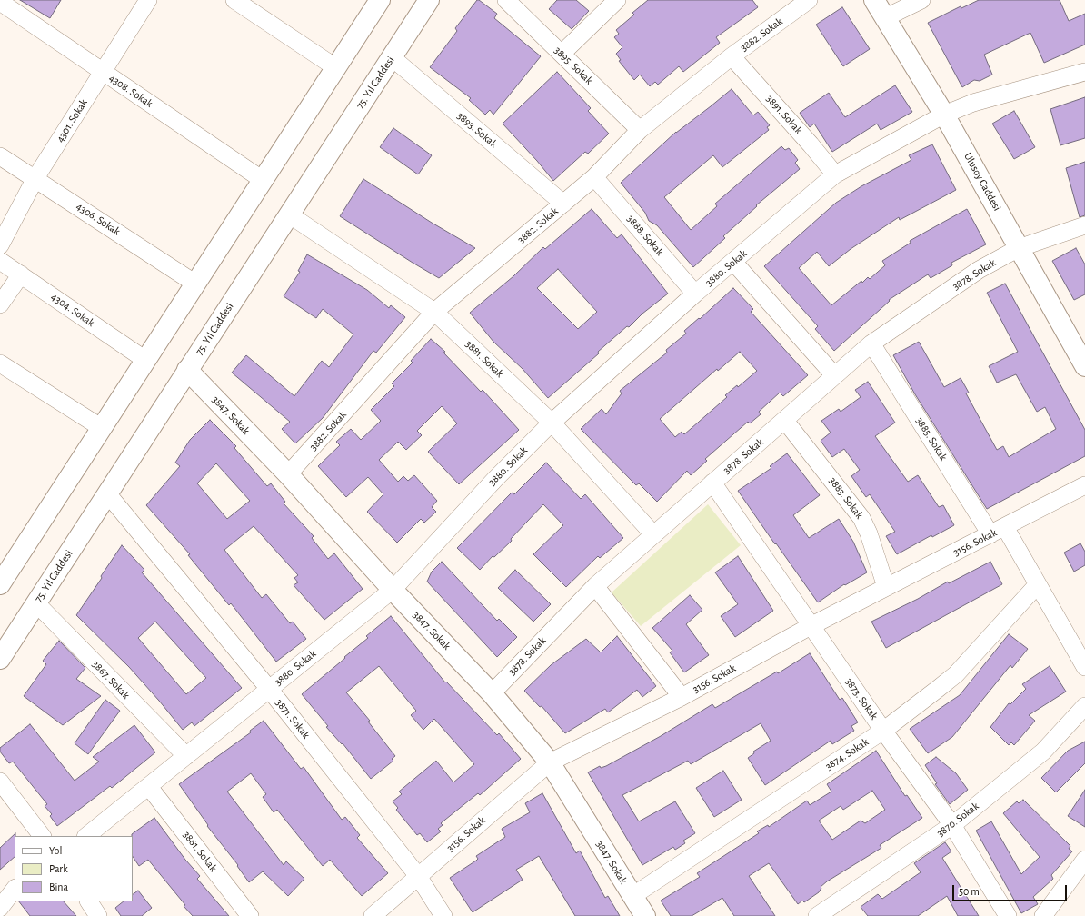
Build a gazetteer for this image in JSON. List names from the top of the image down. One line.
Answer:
{"streets":{"main road":["75. Yıl Caddesi","Ulusoy Caddesi","3847. Sokak"],"street":["3882. Sokak","3895. Sokak","4308. Sokak","3891. Sokak","4301. Sokak","3893. Sokak","4306. Sokak","3888. Sokak","3880. Sokak","3878. Sokak","4304. Sokak","3881. Sokak","3885. Sokak","3883. Sokak","3156. Sokak","3867. Sokak","3873. Sokak","3871. Sokak","3874. Sokak","3870. Sokak","3861. Sokak"]},"crossings":[["3882. Sokak","3895. Sokak"],["3882. Sokak","3891. Sokak"],["3882. Sokak","3893. Sokak"],["3882. Sokak","3888. Sokak"],["3882. Sokak","3881. Sokak"],["3882. Sokak","3847. Sokak"],["75. Yıl Caddesi","3893. Sokak"],["75. Yıl Caddesi","3881. Sokak"],["75. Yıl Caddesi","3847. Sokak"],["75. Yıl Caddesi","3867. Sokak"],["75. Yıl Caddesi","3871. Sokak"],["4308. Sokak","4301. Sokak"],["3891. Sokak","3880. Sokak"],["4301. Sokak","4306. Sokak"],["Ulusoy Caddesi","3880. Sokak"],["Ulusoy Caddesi","3878. Sokak"],["3888. Sokak","3880. Sokak"],["3880. Sokak","3881. Sokak"],["3880. Sokak","3847. Sokak"],["3880. Sokak","3867. Sokak"],["3880. Sokak","3871. Sokak"],["3880. Sokak","3861. Sokak"],["3878. Sokak","3881. Sokak"],["3878. Sokak","3847. Sokak"],["3878. Sokak","3885. Sokak"],["3878. Sokak","3883. Sokak"],["3878. Sokak","3873. Sokak"],["3847. Sokak","3156. Sokak"],["3847. Sokak","3874. Sokak"],["3885. Sokak","3156. Sokak"],["3885. Sokak","3874. Sokak"],["3883. Sokak","3156. Sokak"],["3156. Sokak","3873. Sokak"],["3156. Sokak","3871. Sokak"],["3873. Sokak","3874. Sokak"],["3873. Sokak","3870. Sokak"]],"legend":["Yol","Park","Bina"],"scale_bar":"50 m"}
